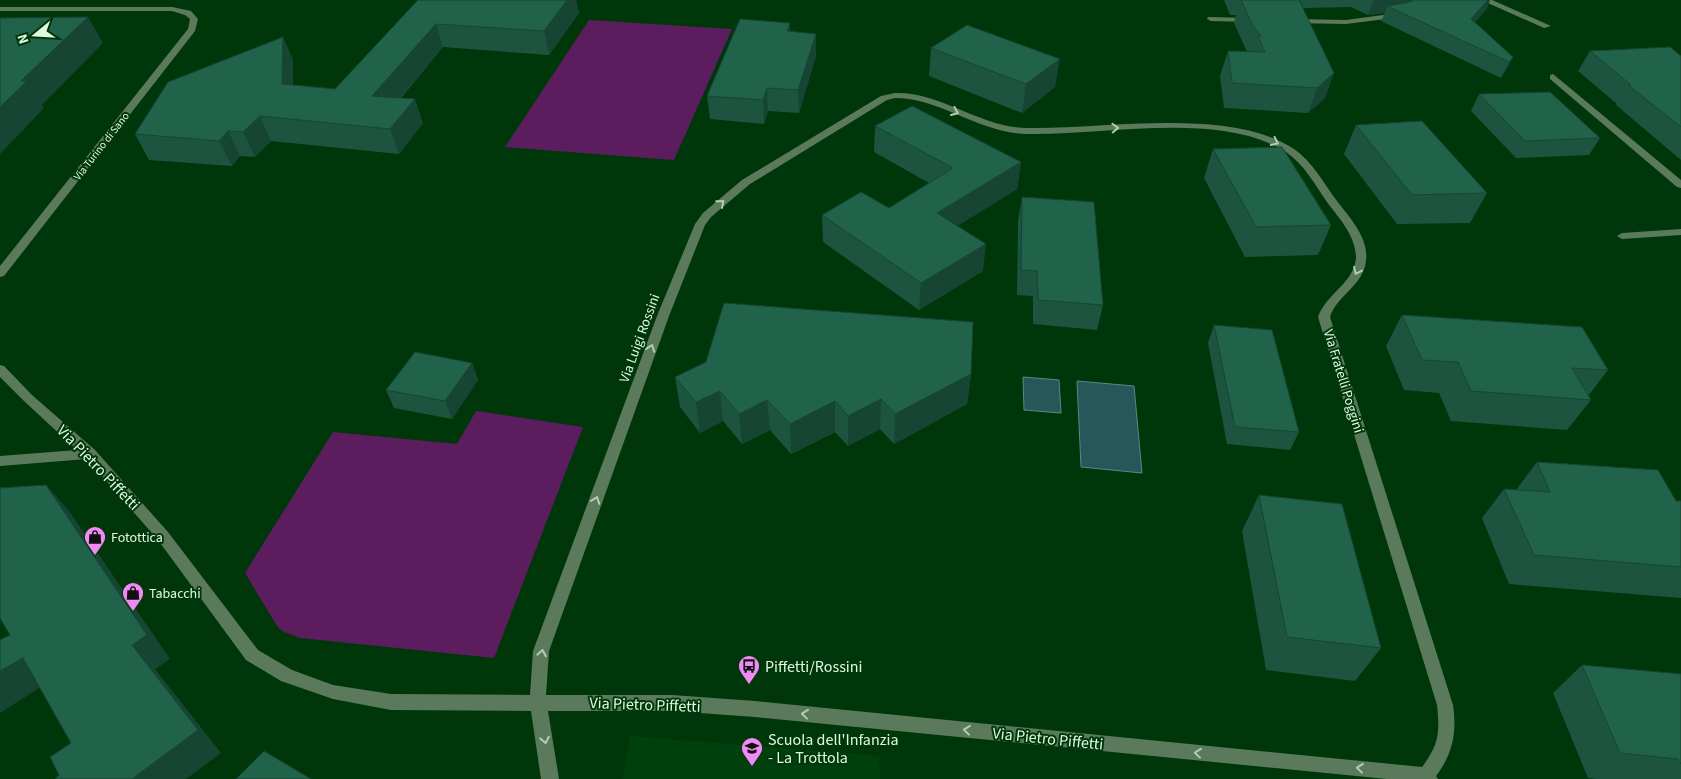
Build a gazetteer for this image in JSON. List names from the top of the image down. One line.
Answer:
{"streets":{"street":["Via Turino di Sano","Via Luigi Rossini","Via Fratelli Poggini","Via Pietro Piffetti"]},"crossings":[["Via Luigi Rossini","Via Fratelli Poggini"],["Via Luigi Rossini","Via Pietro Piffetti"],["Via Fratelli Poggini","Via Pietro Piffetti"]],"one_way":["Via Pietro Piffetti"],"places":{"shop":["Fotottica","Tabacchi"],"bus stop":["Piffetti/Rossini"],"school or university":["Scuola dell'Infanzia - La Trottola"]},"north":"left"}
